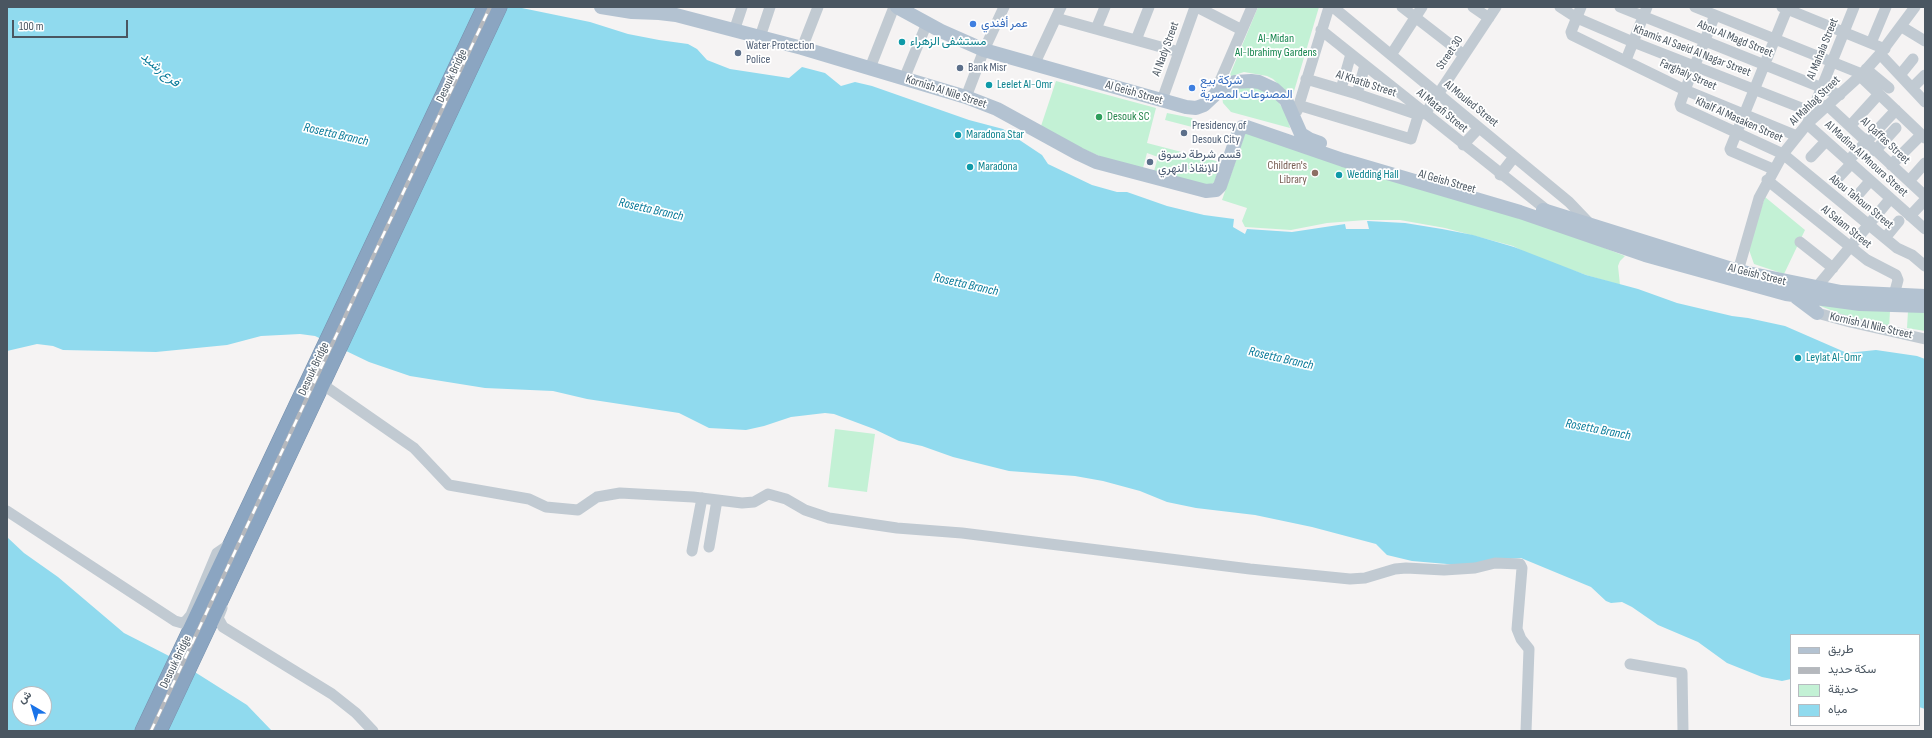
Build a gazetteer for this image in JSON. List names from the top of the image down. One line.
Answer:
{"streets":{"highway":["Desouk Bridge"],"main road":["Kornish Al Nile Street","Al Geish Street"],"street":["Abou Al Magd Street","Al Nady Street","Al Mahala Street","Khamis Al Saeid Al Nagar Street","Street 30","Farghaly Street","Al Khatib Street","Al Mahlag Street","Al Mouled Street","Al Matafi Street","Khalf Al Masaken Street","Al Qaffas Street","Al Madina Al Mnoura Street","Abou Tahoun Street","Al Salam Street"]},"crossings":[["Abou Al Magd Street","Al Mahala Street"],["Abou Al Magd Street","Al Mahlag Street"],["Al Nady Street","Al Geish Street"],["Al Mahala Street","Khamis Al Saeid Al Nagar Street"],["Al Mahala Street","Al Mahlag Street"],["Khamis Al Saeid Al Nagar Street","Farghaly Street"],["Khamis Al Saeid Al Nagar Street","Al Mahlag Street"],["Street 30","Al Khatib Street"],["Street 30","Al Mouled Street"],["Street 30","Al Matafi Street"],["Farghaly Street","Al Mahlag Street"],["Farghaly Street","Khalf Al Masaken Street"],["Al Khatib Street","Al Matafi Street"],["Kornish Al Nile Street","Al Geish Street"],["Al Geish Street","Al Mahlag Street"],["Al Geish Street","Al Mouled Street"],["Al Geish Street","Al Matafi Street"],["Al Geish Street","Al Salam Street"],["Al Mahlag Street","Khalf Al Masaken Street"],["Al Mahlag Street","Al Qaffas Street"],["Al Mahlag Street","Al Madina Al Mnoura Street"],["Al Mahlag Street","Abou Tahoun Street"],["Al Mahlag Street","Al Salam Street"],["Khalf Al Masaken Street","Abou Tahoun Street"]],"water":["فرع رشيد","Rosetta Branch"],"parks":["Al-Midan Al-Ibrahimy Gardens"],"places":["عمر أفندي","مستشفى الزهراء","Water Protection Police","Bank Misr","Leelet Al-Omr","شركة بيع المصنوعات المصرية","Desouk SC","Presidency of Desouk City","Maradona Star","قسم شرطة دسوق للإنقاذ النهري","Maradona","Children's Library","Wedding Hall","Leylat Al-Omr"],"legend":["طريق","سكة حديد","حديقة","مياه"],"scale_bar":"100 m","north":"top left"}
